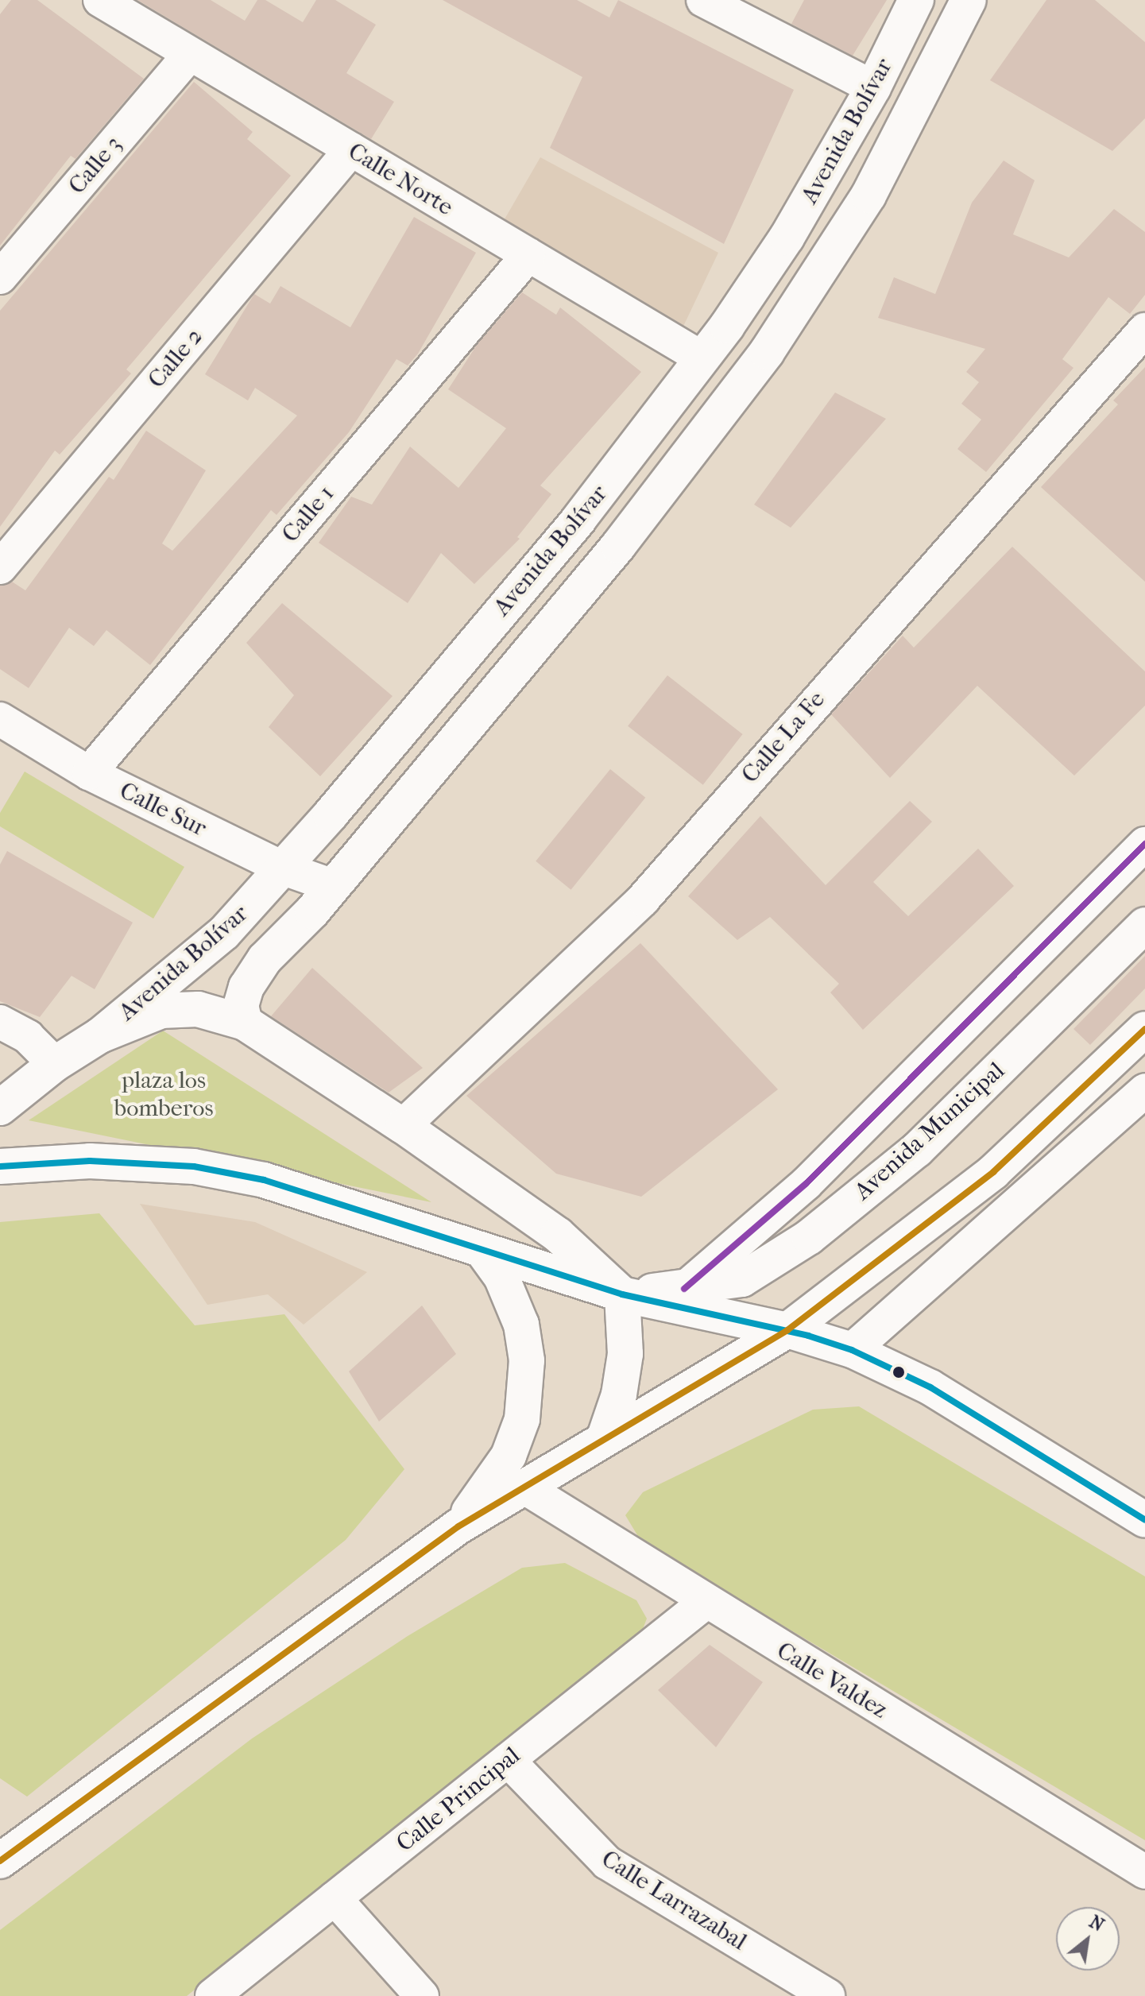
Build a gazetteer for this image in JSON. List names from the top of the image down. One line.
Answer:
{"streets":{"main road":["Avenida Bolívar","Avenida Municipal"],"street":["Calle 3","Calle Norte","Calle 2","Calle 1","Calle La Fe","Calle Sur","Calle Valdez","Calle Principal","Calle Larrazabal"]},"crossings":[["Avenida Bolívar","Calle Norte"],["Avenida Bolívar","Calle Sur"],["Calle 3","Calle Norte"],["Calle Norte","Calle 2"],["Calle Norte","Calle 1"],["Calle 1","Calle Sur"],["Calle Valdez","Calle Principal"],["Calle Principal","Calle Larrazabal"]],"parks":["plaza los bomberos"],"north":"top right"}
